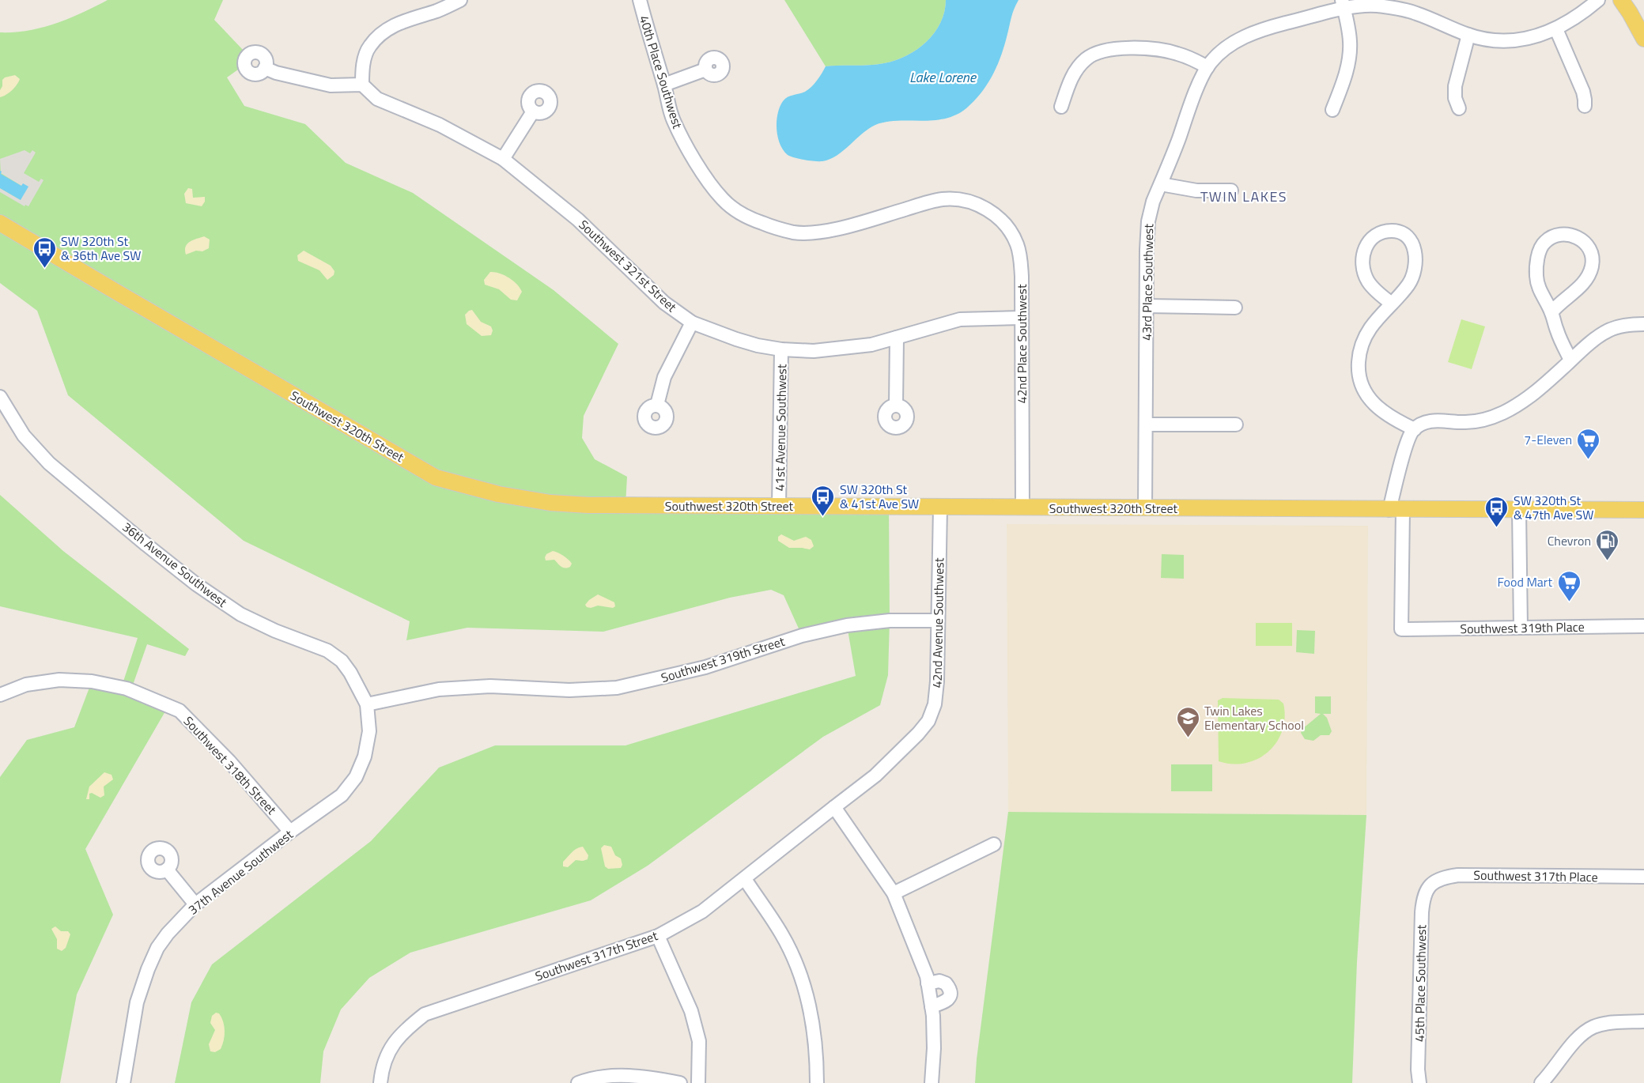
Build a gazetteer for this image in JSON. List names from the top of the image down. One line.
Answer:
{"streets":{"main road":["Southwest 320th Street"],"street":["40th Place Southwest","Southwest 321st Street","43rd Place Southwest","42nd Place Southwest","41st Avenue Southwest","36th Avenue Southwest","42nd Avenue Southwest","Southwest 319th Place","Southwest 319th Street","Southwest 318th Street","37th Avenue Southwest","Southwest 317th Place","Southwest 317th Street","45th Place Southwest"]},"crossings":[["40th Place Southwest","42nd Place Southwest"],["Southwest 321st Street","42nd Place Southwest"],["Southwest 321st Street","41st Avenue Southwest"],["43rd Place Southwest","Southwest 320th Street"],["42nd Place Southwest","Southwest 320th Street"],["Southwest 320th Street","41st Avenue Southwest"],["Southwest 320th Street","42nd Avenue Southwest"],["Southwest 320th Street","Southwest 319th Place"],["36th Avenue Southwest","Southwest 319th Street"],["36th Avenue Southwest","37th Avenue Southwest"],["42nd Avenue Southwest","Southwest 319th Street"],["42nd Avenue Southwest","Southwest 317th Street"],["Southwest 319th Street","37th Avenue Southwest"],["Southwest 318th Street","37th Avenue Southwest"],["Southwest 317th Place","45th Place Southwest"]],"districts":["TWIN LAKES"],"water":["Lake Lorene"],"places":{"bus stop":["SW 320th St & 36th Ave SW","SW 320th St & 41st Ave SW","SW 320th St & 47th Ave SW"],"supermarket":["7-Eleven","Food Mart"],"fuel station":["Chevron"],"school or university":["Twin Lakes Elementary School"]}}
